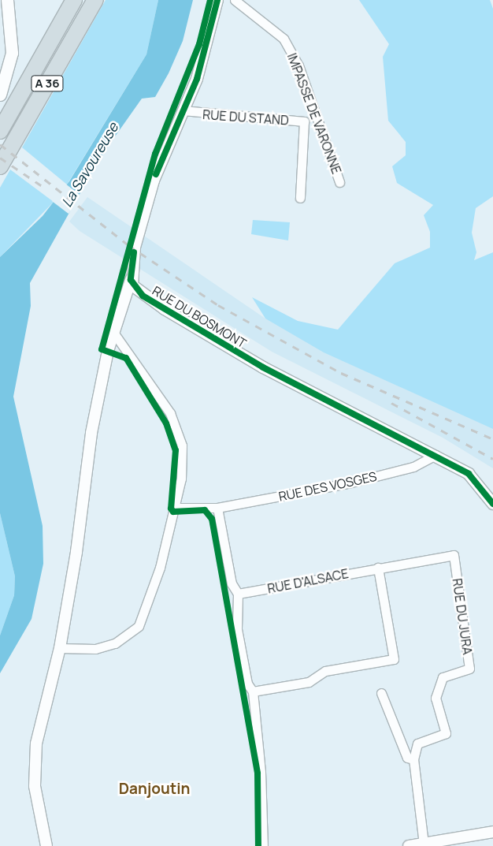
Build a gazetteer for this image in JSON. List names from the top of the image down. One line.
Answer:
{"streets":{"highway":["A 36"],"street":["IMPASSE DE VARONNE","RUE DU STAND","RUE DU BOSMONT","RUE DES VOSGES","RUE D'ALSACE","RUE DU JURA"]},"crossings":[["RUE DU BOSMONT","RUE DES VOSGES"],["RUE D'ALSACE","RUE DU JURA"]],"districts":["Danjoutin"],"water":["La Savoureuse"]}
